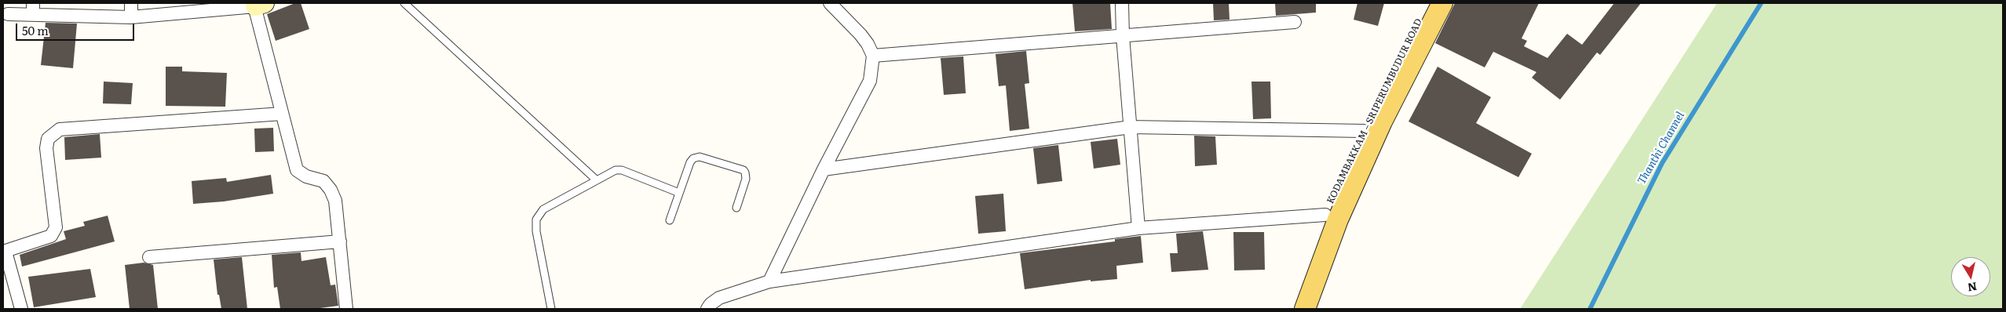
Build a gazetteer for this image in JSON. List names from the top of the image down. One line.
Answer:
{"streets":{"main road":["KODAMBAKKAM – SRIPERUMBUDUR ROAD"]},"water":["Thanthi Channel"],"scale_bar":"50 m","north":"bottom"}
